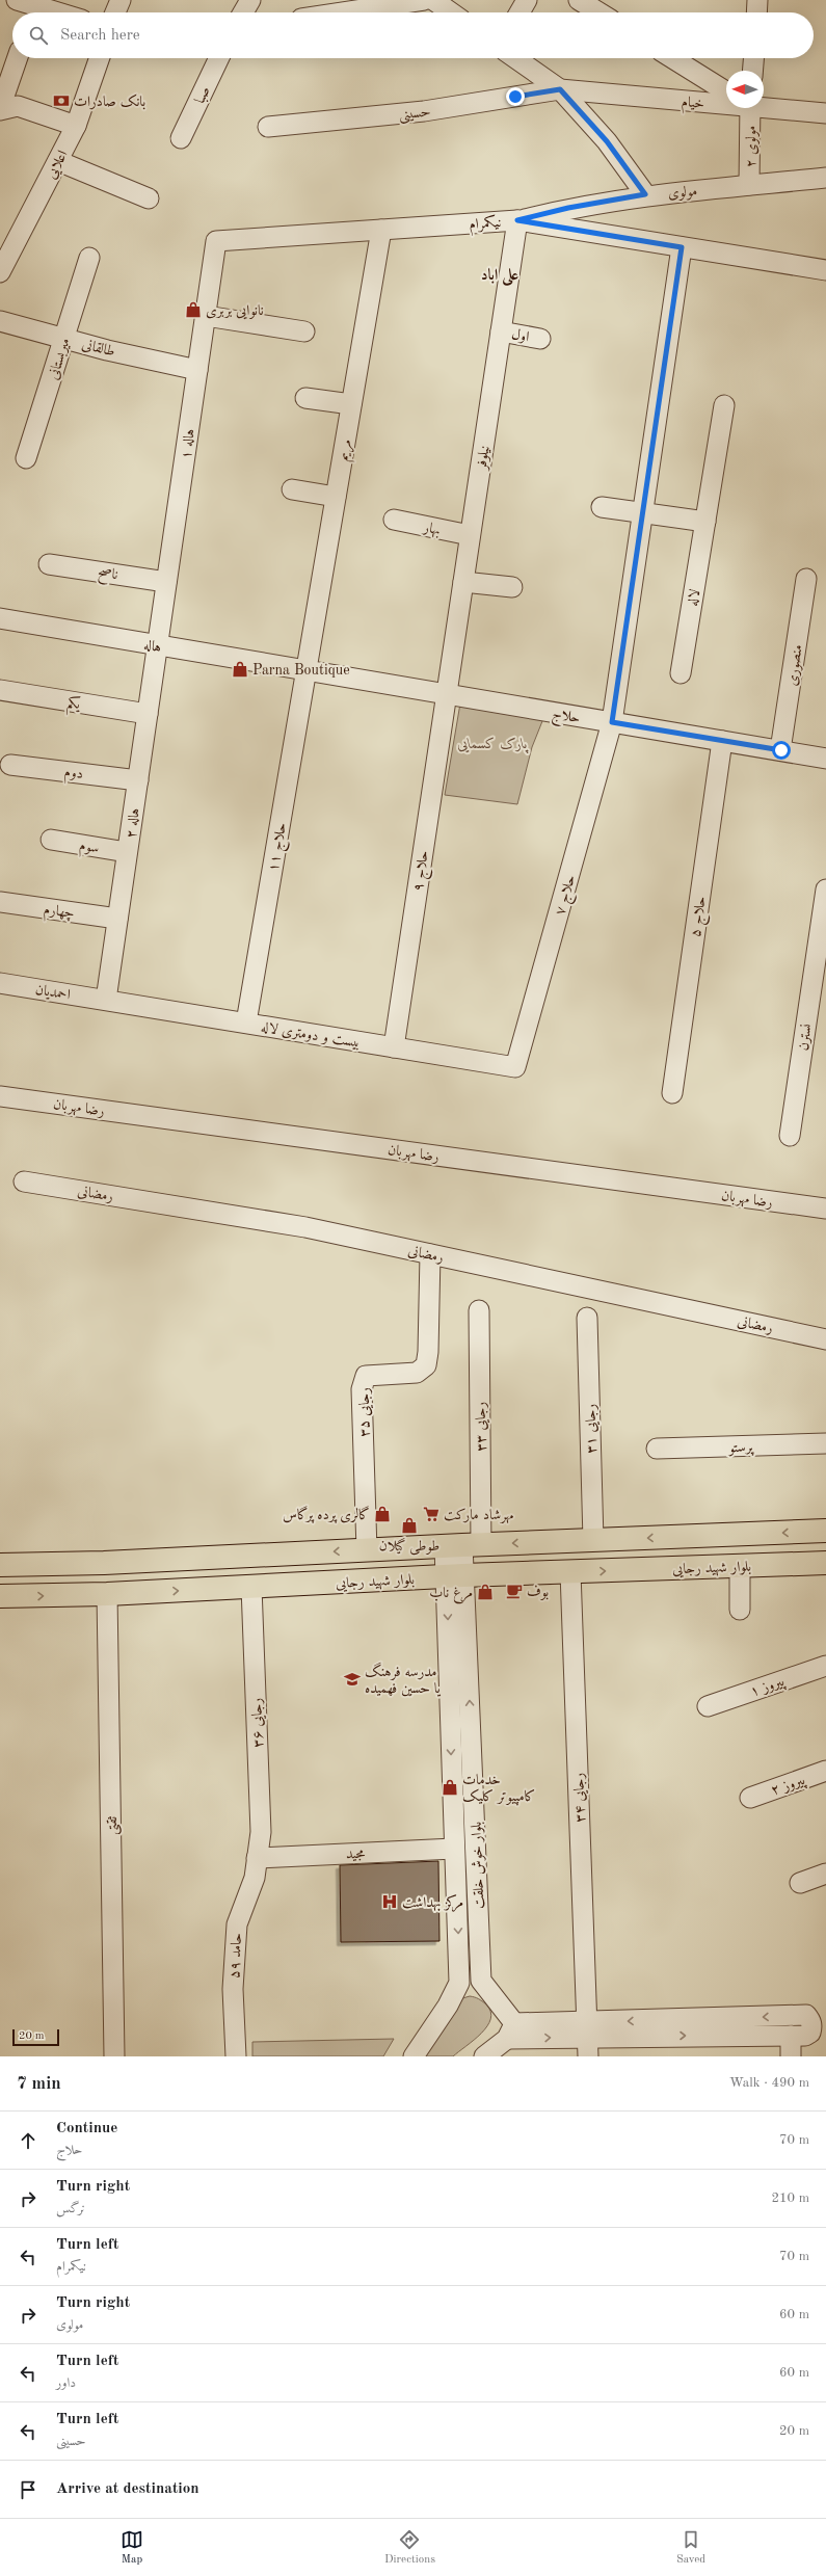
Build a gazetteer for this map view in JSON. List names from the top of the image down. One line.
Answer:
{"streets":{"main road":["بلوار شهید رجایی"],"street":["صبا","خیام","حسینی","مولوی ۲","اعلایی","مولوی","نیکمرام","اول","طالقانی","میربستانی","هاله ۱","مریم","نیلوفر","بهار","ناصح","لاله","هاله","منصوری","یکم","حلاج","دوم","هاله ۲","سوم","حلاج ۱۱","حلاج ۹","حلاج ۷","چهارم","حلاج ۵","احمدیان","بیست و دومتری لاله","نسترن","رضا مهربان","رمضانی","رجایی ۳۵","رجایی ۳۳","رجایی ۳۱","پرستو","پیروز ۱","رجایی ۳۶","پیروز ۲","رجایی ۳۴","ثقتی","مجید","بلوار خوش خلقت","حامد ۵۹"]},"crossings":[["خیام","حسینی"],["مولوی ۲","مولوی"],["مولوی","نیکمرام"],["مولوی","نیلوفر"],["نیکمرام","هاله ۱"],["نیکمرام","مریم"],["نیکمرام","نیلوفر"],["نیکمرام","حلاج ۷"],["اول","نیلوفر"],["طالقانی","میربستانی"],["طالقانی","هاله ۱"],["هاله ۱","ناصح"],["هاله ۱","هاله"],["هاله ۱","هاله ۲"],["مریم","هاله"],["مریم","حلاج"],["مریم","حلاج ۱۱"],["نیلوفر","بهار"],["نیلوفر","حلاج"],["نیلوفر","حلاج ۹"],["هاله","حلاج"],["هاله","هاله ۲"],["هاله","حلاج ۱۱"],["منصوری","حلاج"],["یکم","هاله ۲"],["حلاج","حلاج ۱۱"],["حلاج","حلاج ۹"],["حلاج","حلاج ۷"],["حلاج","حلاج ۵"],["دوم","هاله ۲"],["هاله ۲","سوم"],["هاله ۲","چهارم"],["هاله ۲","احمدیان"],["هاله ۲","بیست و دومتری لاله"],["حلاج ۱۱","بیست و دومتری لاله"],["حلاج ۹","بیست و دومتری لاله"],["حلاج ۷","بیست و دومتری لاله"],["احمدیان","بیست و دومتری لاله"],["رمضانی","رجایی ۳۵"],["رجایی ۳۳","بلوار شهید رجایی"],["رجایی ۳۳","بلوار خوش خلقت"],["بلوار شهید رجایی","رجایی ۳۶"],["بلوار شهید رجایی","رجایی ۳۴"],["بلوار شهید رجایی","ثقتی"],["بلوار شهید رجایی","بلوار خوش خلقت"],["رجایی ۳۶","مجید"],["رجایی ۳۶","حامد ۵۹"],["مجید","بلوار خوش خلقت"],["مجید","حامد ۵۹"]],"districts":["علی اباد"],"parks":["پارک کسمایی"],"places":{"bank":["بانک صادرات"],"shop":["نانوایی بربری","Parna Boutique","گالری پرده پرگاس","طوطی گیلان","مرغ ناب","خدمات کامپیوتر کلیک"],"supermarket":["مهرشاد مارکت"],"cafe":["بوف"],"school or university":["مدرسه فرهنگ یا حسین فهمیده"],"hospital":["مرکز بهداشت"]},"scale_bar":"20 m","north":"left","page":{"search":"Search here","scale":"20 m","heading":["7 min","Walk · 490 m"],"list":[["Continue","حلاج","70 m"],["Turn right","نرگس","210 m"],["Turn left","نیکمرام","70 m"],["Turn right","مولوی","60 m"],["Turn left","داور","60 m"],["Turn left","حسینی","20 m"],"Arrive at destination"],"nav":["Map","Directions","Saved"]}}
